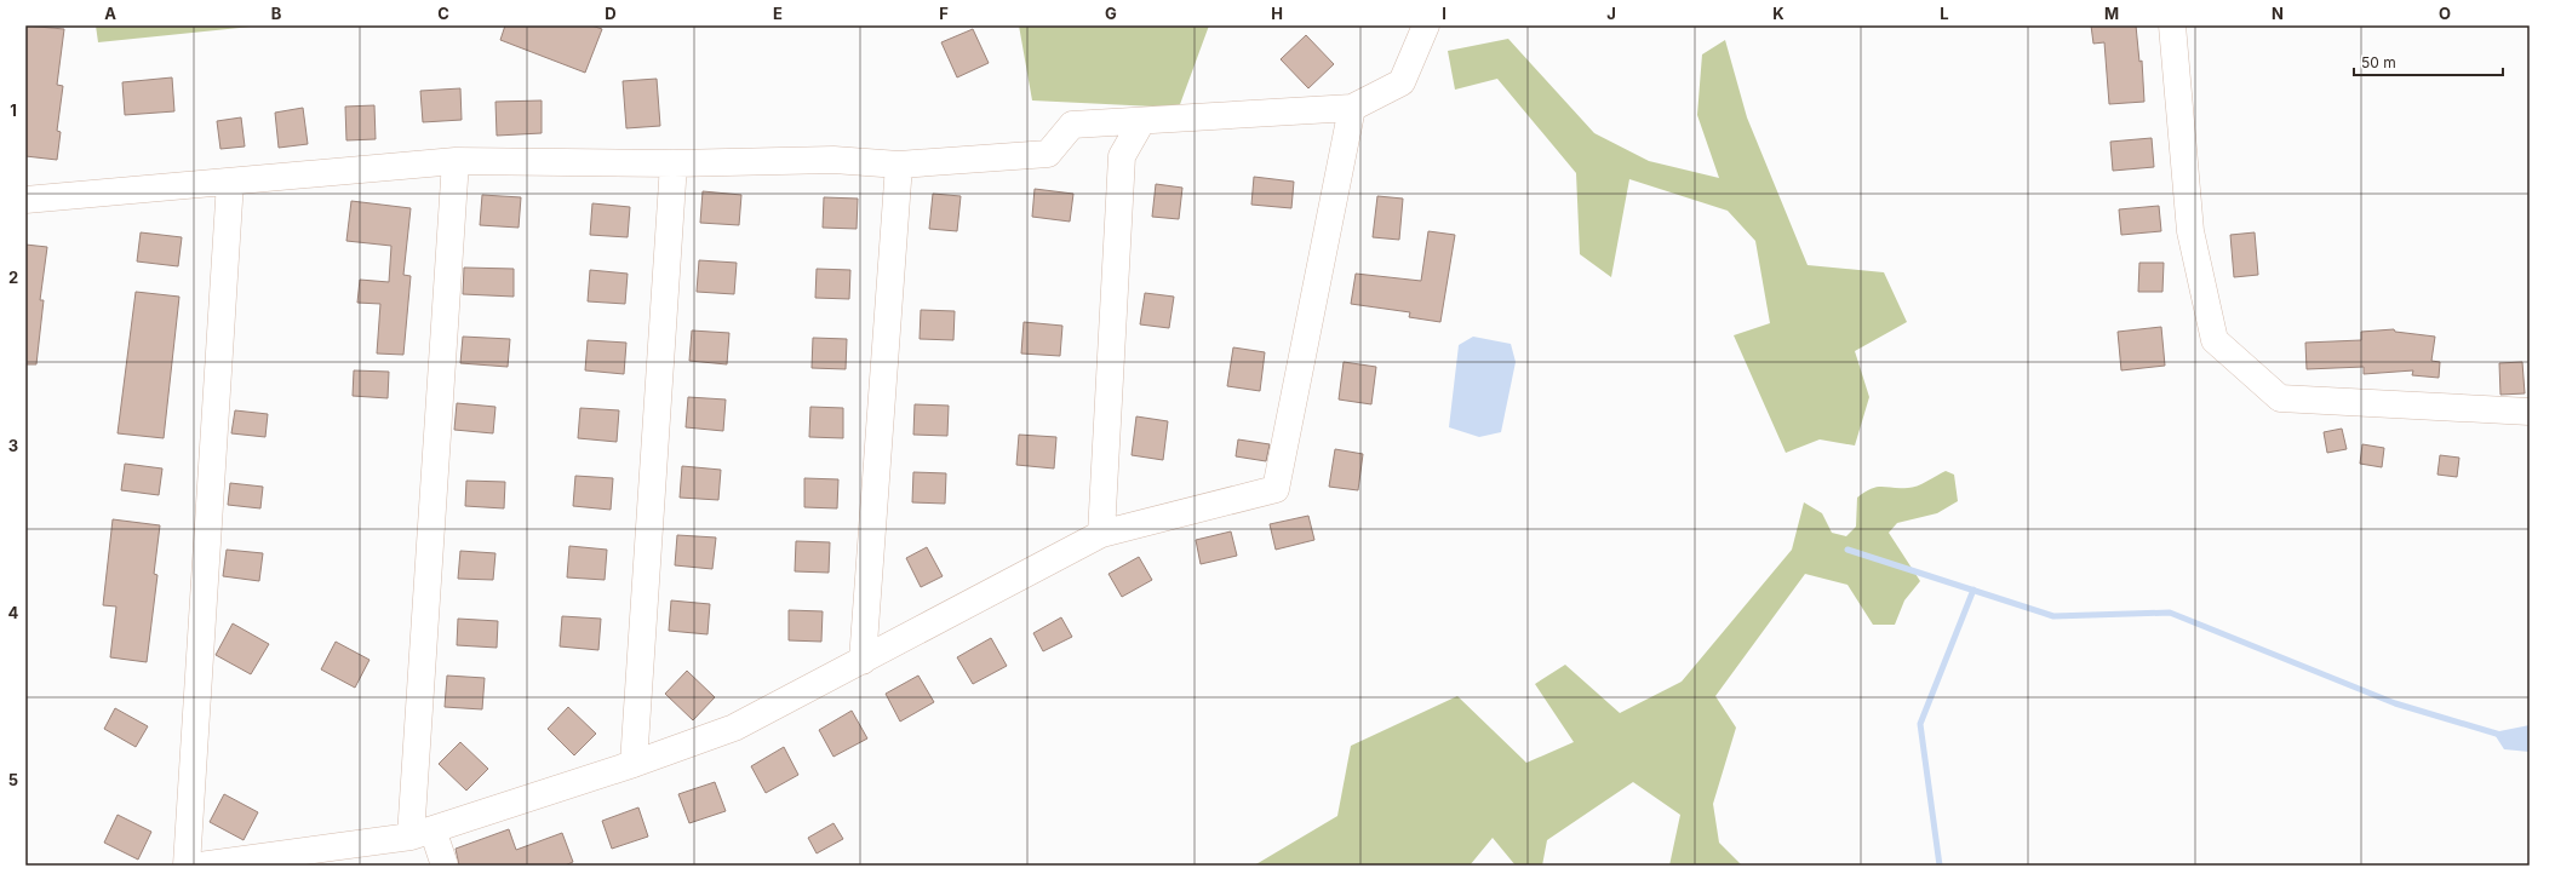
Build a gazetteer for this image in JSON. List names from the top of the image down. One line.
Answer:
{"scale_bar":"50 m","grid":{"columns":["A","B","C","D","E","F","G","H","I","J","K","L","M","N","O"],"rows":["1","2","3","4","5"]}}
